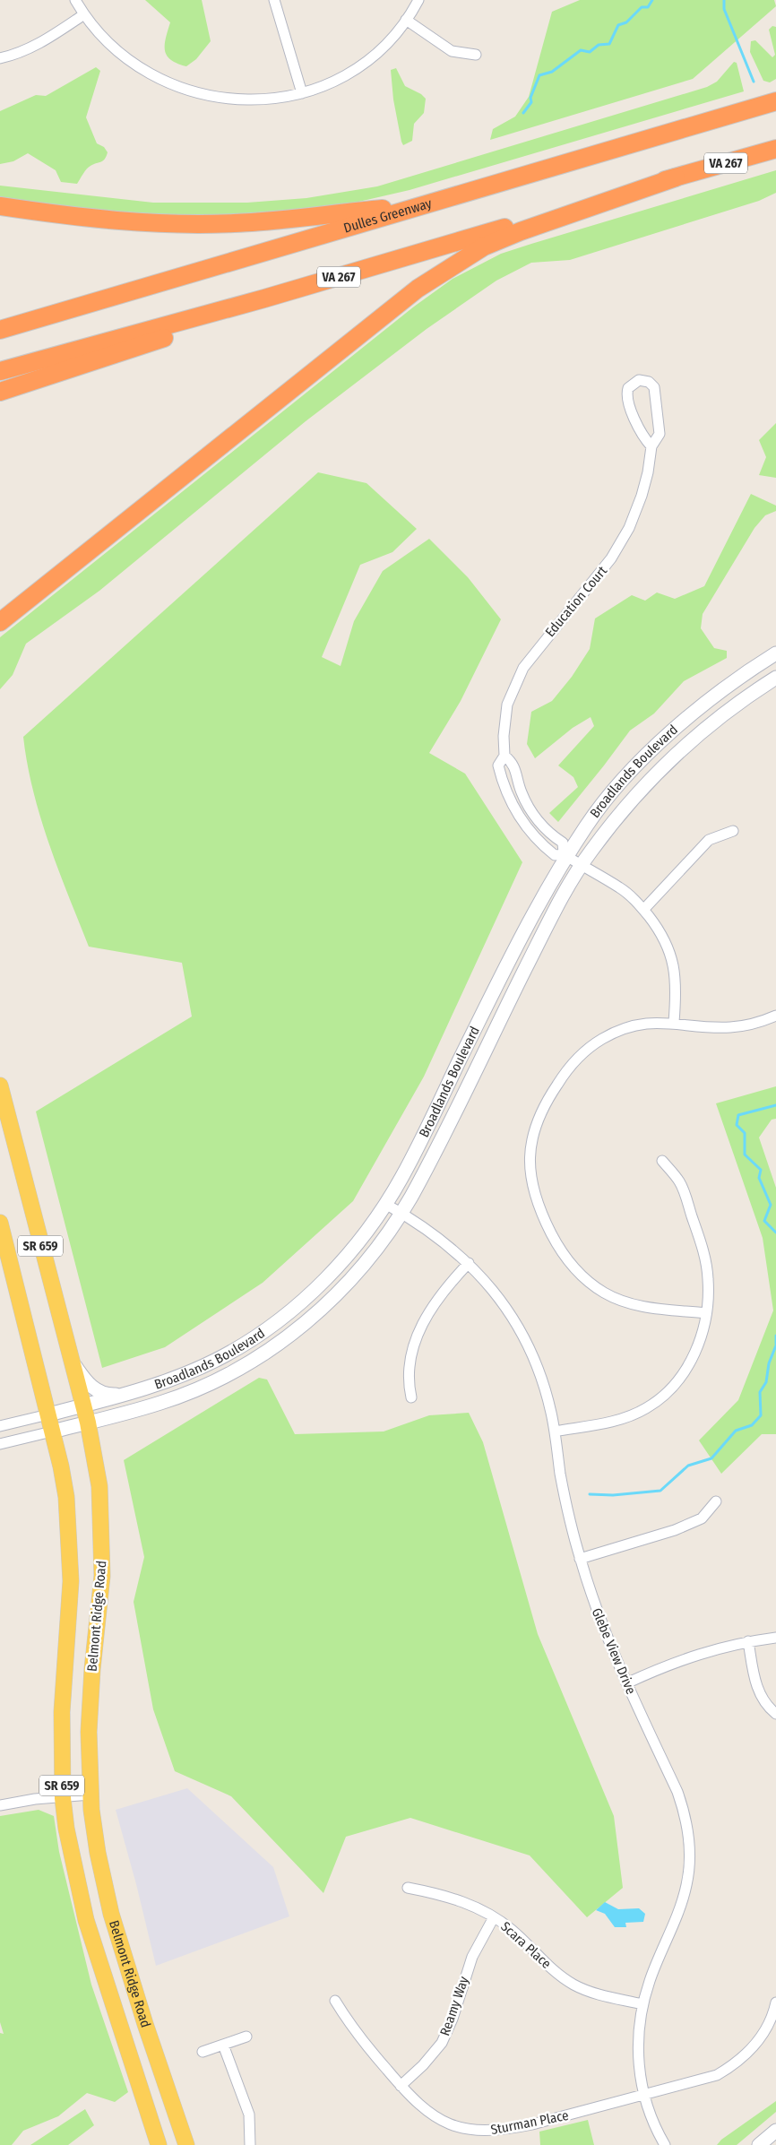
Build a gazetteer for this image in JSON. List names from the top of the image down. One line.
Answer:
{"streets":{"highway":["VA 267","Dulles Greenway"],"main road":["Broadlands Boulevard","SR 659","Belmont Ridge Road"],"street":["Education Court","Glebe View Drive","Scara Place","Reamy Way","Sturman Place"]},"crossings":[["Broadlands Boulevard","Belmont Ridge Road"],["Broadlands Boulevard","Glebe View Drive"],["Glebe View Drive","Scara Place"],["Glebe View Drive","Sturman Place"],["Scara Place","Reamy Way"],["Reamy Way","Sturman Place"]]}
